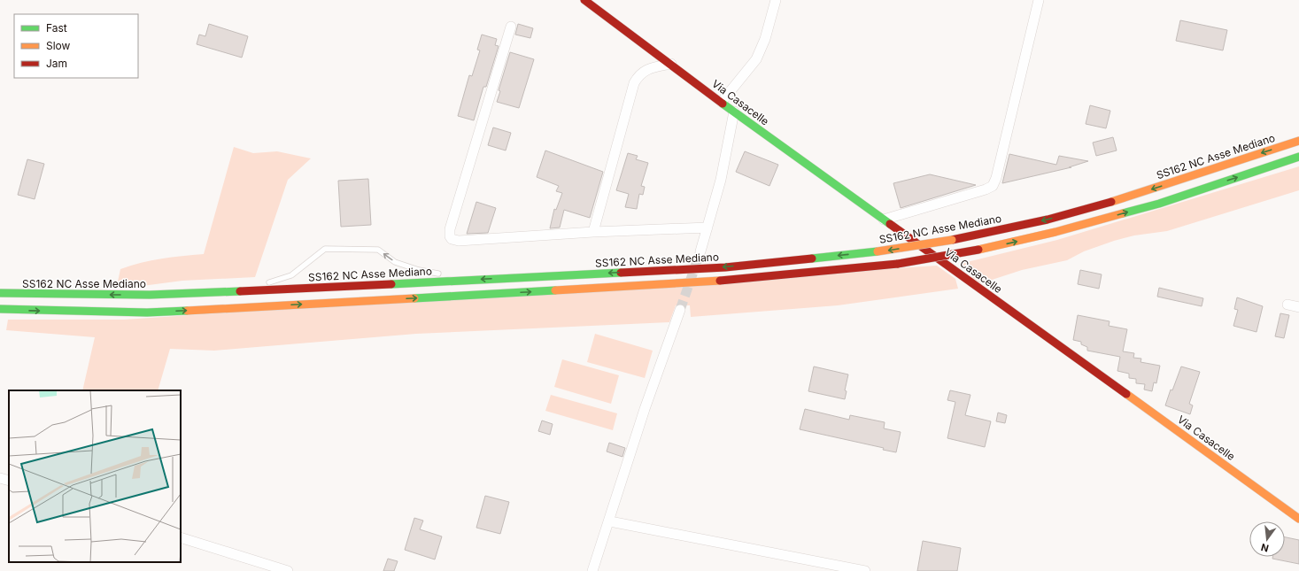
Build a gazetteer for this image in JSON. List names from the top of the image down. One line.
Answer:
{"streets":{"main road":["Via Casacelle","SS162 NC Asse Mediano"]},"legend":["Fast","Slow","Jam"],"north":"bottom"}
